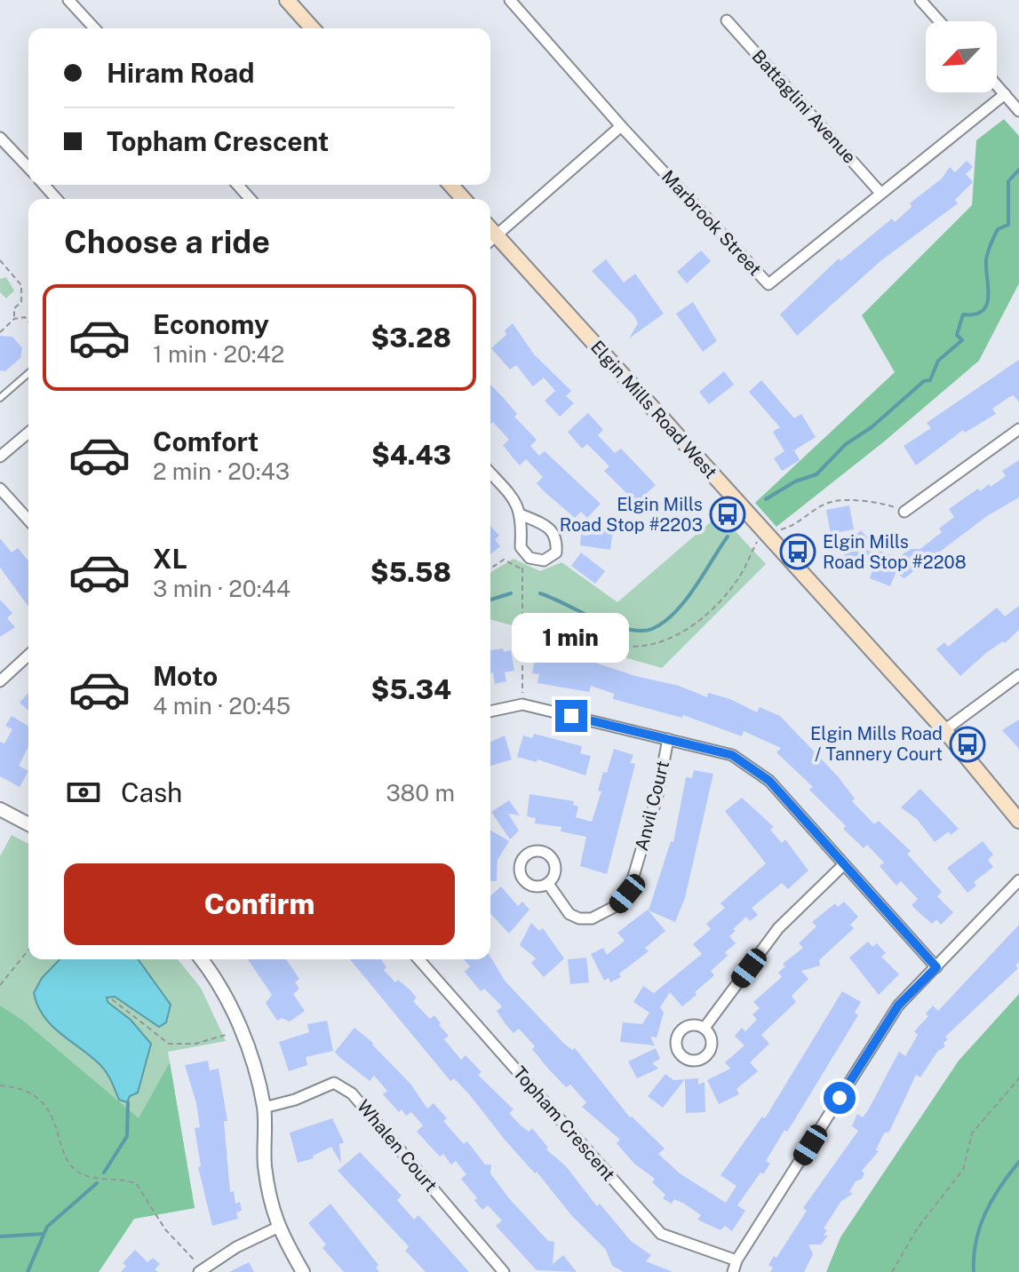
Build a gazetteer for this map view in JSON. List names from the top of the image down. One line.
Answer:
{"streets":{"main road":["Elgin Mills Road West"],"street":["Battaglini Avenue","Marbrook Street","Anvil Court","Topham Crescent","Whalen Court"]},"crossings":[["Battaglini Avenue","Marbrook Street"]],"places":{"bus stop":["Elgin Mills Road Stop #2203","Elgin Mills Road Stop #2208","Elgin Mills Road / Tannery Court"]},"north":"bottom left","page":{"banner":["Hiram Road","Topham Crescent"],"heading":"Choose a ride","list":[{"name":"Economy","note":"1 min · 20:42","value":"$3.28"},{"name":"Comfort","note":"2 min · 20:43","value":"$4.43"},{"name":"XL","note":"3 min · 20:44","value":"$5.58"},{"name":"Moto","note":"4 min · 20:45","value":"$5.34"}],"bubble":"1 min","pay":["Cash","380 m"],"buttons":"Confirm"}}
